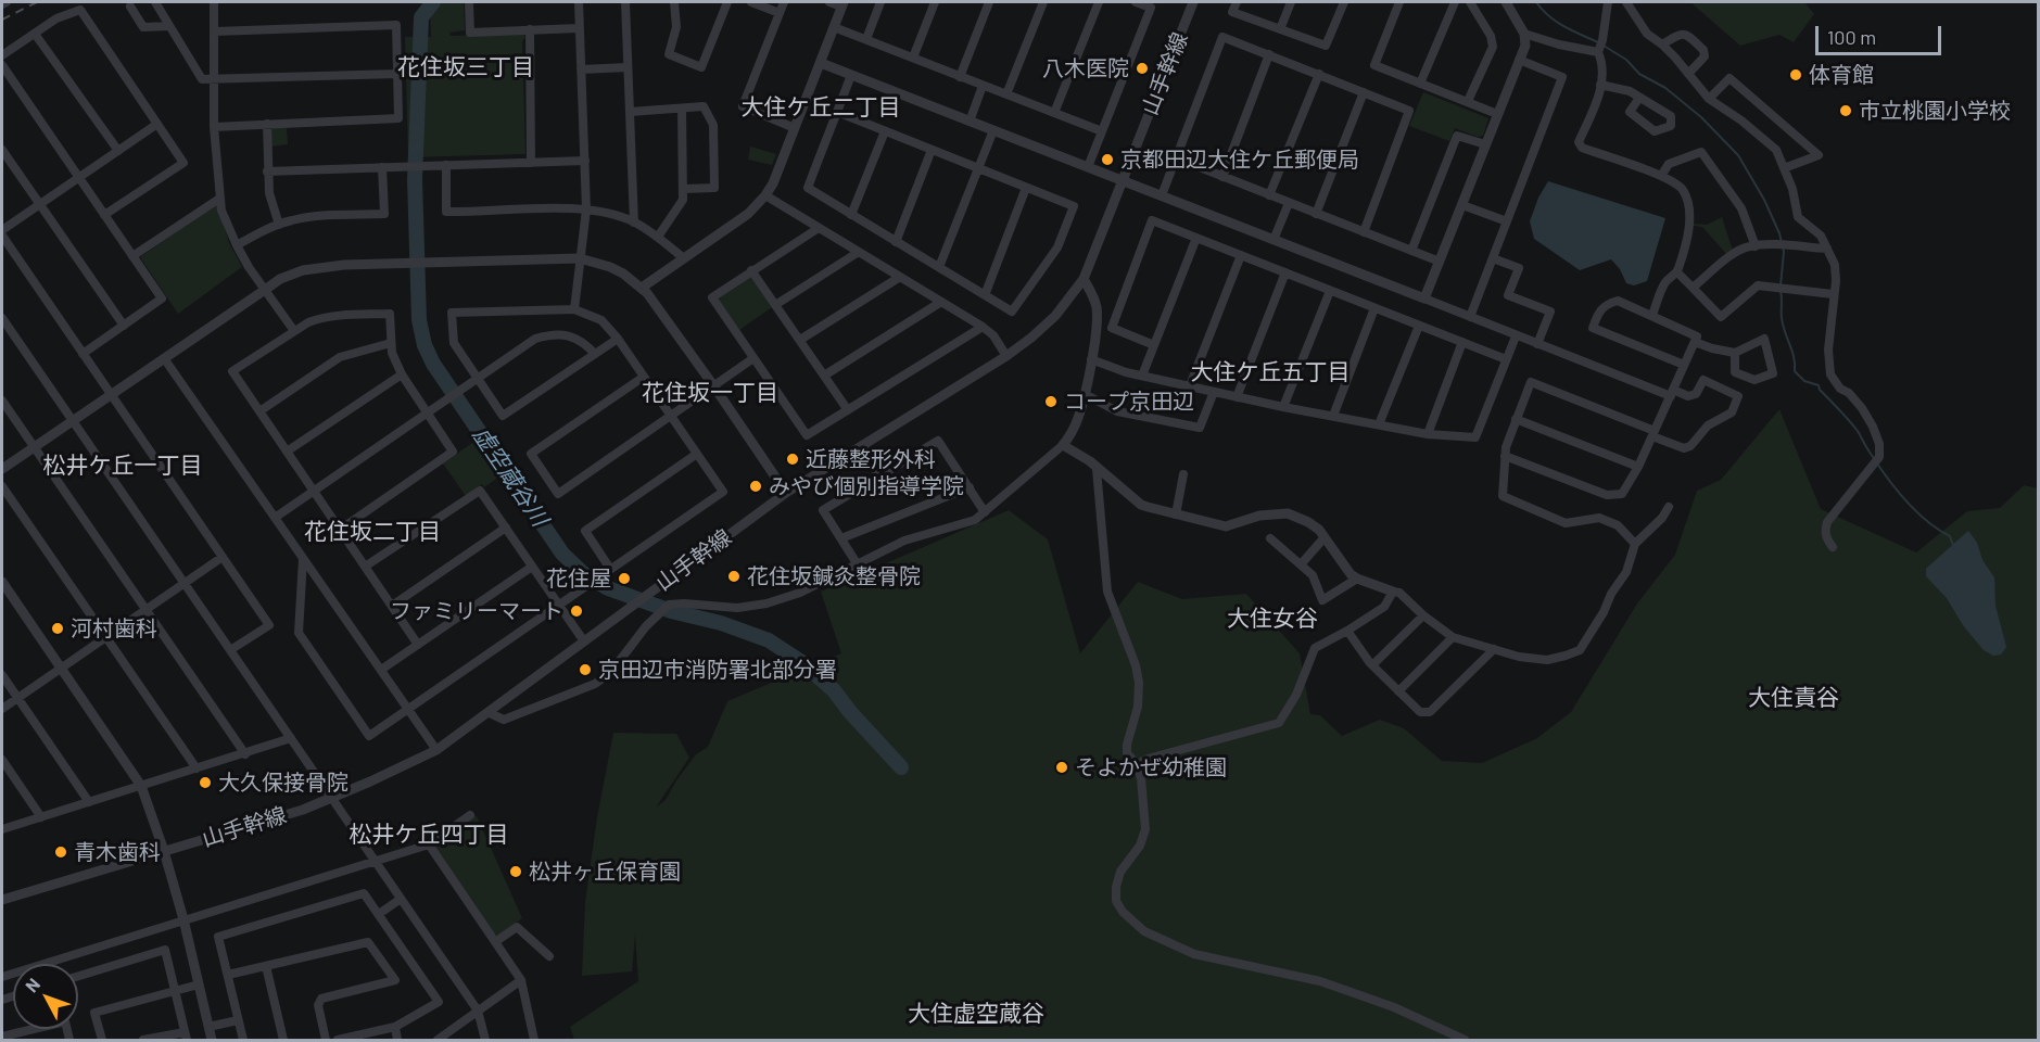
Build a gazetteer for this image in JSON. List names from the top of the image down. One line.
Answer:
{"streets":{"street":["山手幹線"]},"districts":["花住坂三丁目","大住ケ丘二丁目","大住ケ丘五丁目","花住坂一丁目","松井ケ丘一丁目","花住坂二丁目","大住女谷","大住責谷","松井ケ丘四丁目","大住虚空蔵谷"],"water":["虚空蔵谷川"],"places":["八木医院","体育館","市立桃園小学校","京都田辺大住ケ丘郵便局","コープ京田辺","近藤整形外科","みやび個別指導学院","花住坂鍼灸整骨院","花住屋","ファミリーマート","河村歯科","京田辺市消防署北部分署","そよかぜ幼稚園","大久保接骨院","青木歯科","松井ヶ丘保育園"],"scale_bar":"100 m","north":"top left"}
